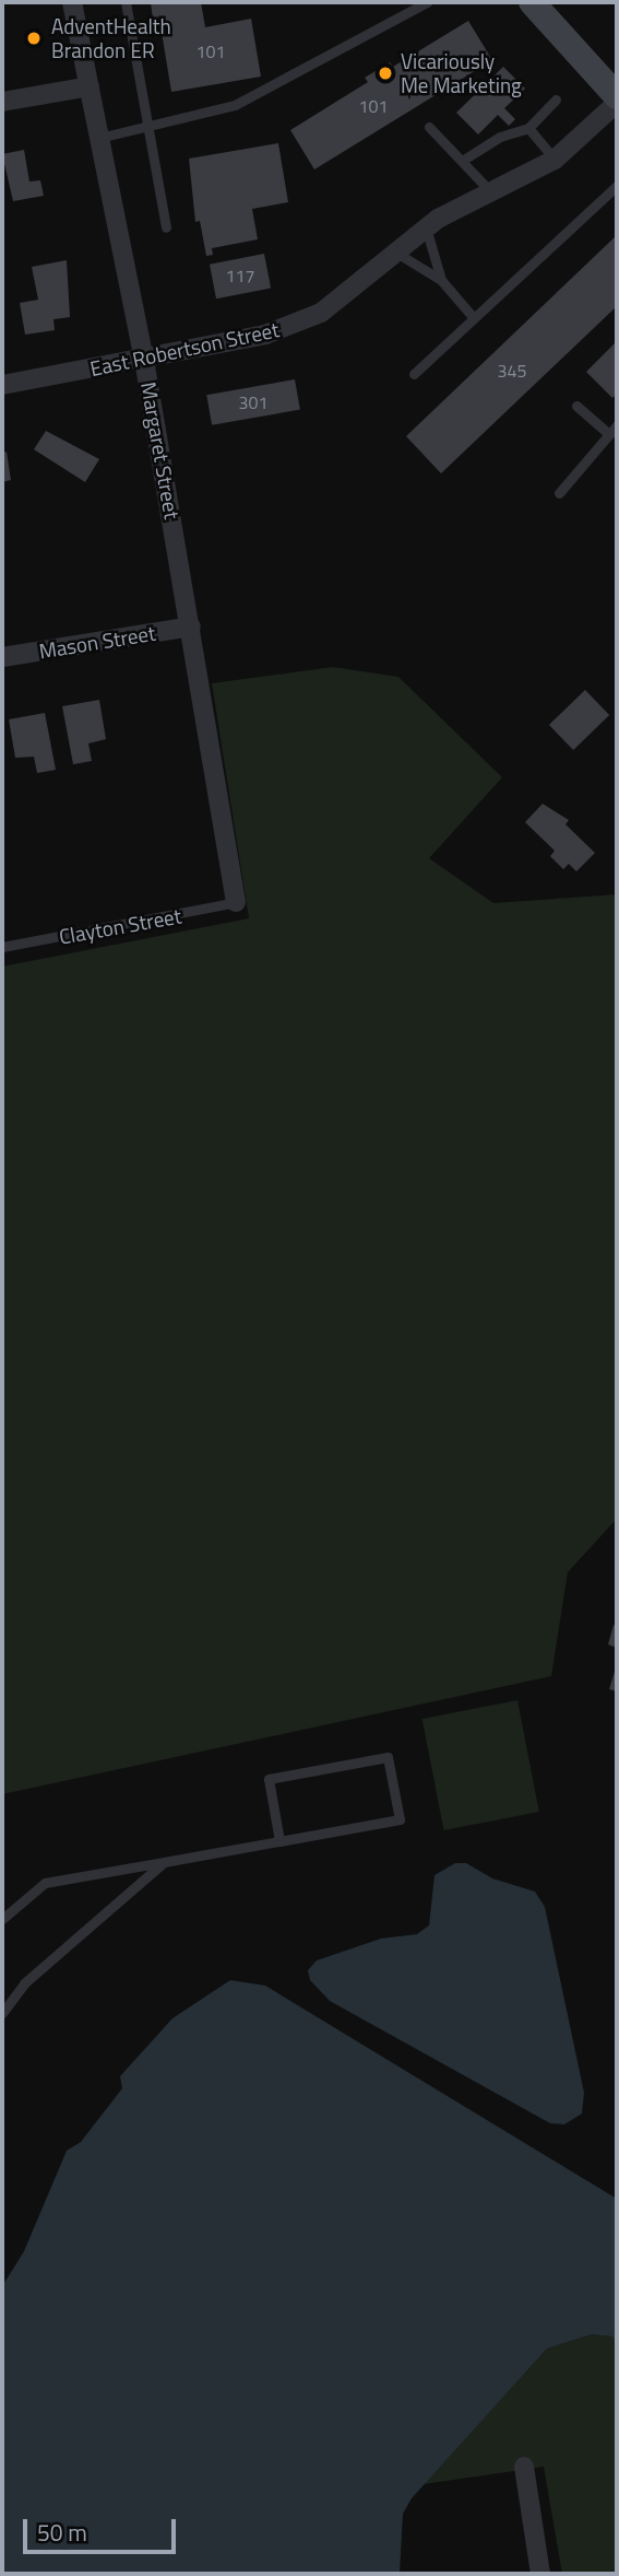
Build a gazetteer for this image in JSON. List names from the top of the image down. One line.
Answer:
{"streets":{"street":["East Robertson Street","Margaret Street","Mason Street"],"lane":["Clayton Street"]},"crossings":[["East Robertson Street","Margaret Street"],["Margaret Street","Mason Street"],["Margaret Street","Clayton Street"]],"places":["AdventHealth Brandon ER","Vicariously Me Marketing"],"house_numbers":["101","101","117","345","301"],"scale_bar":"50 m"}
